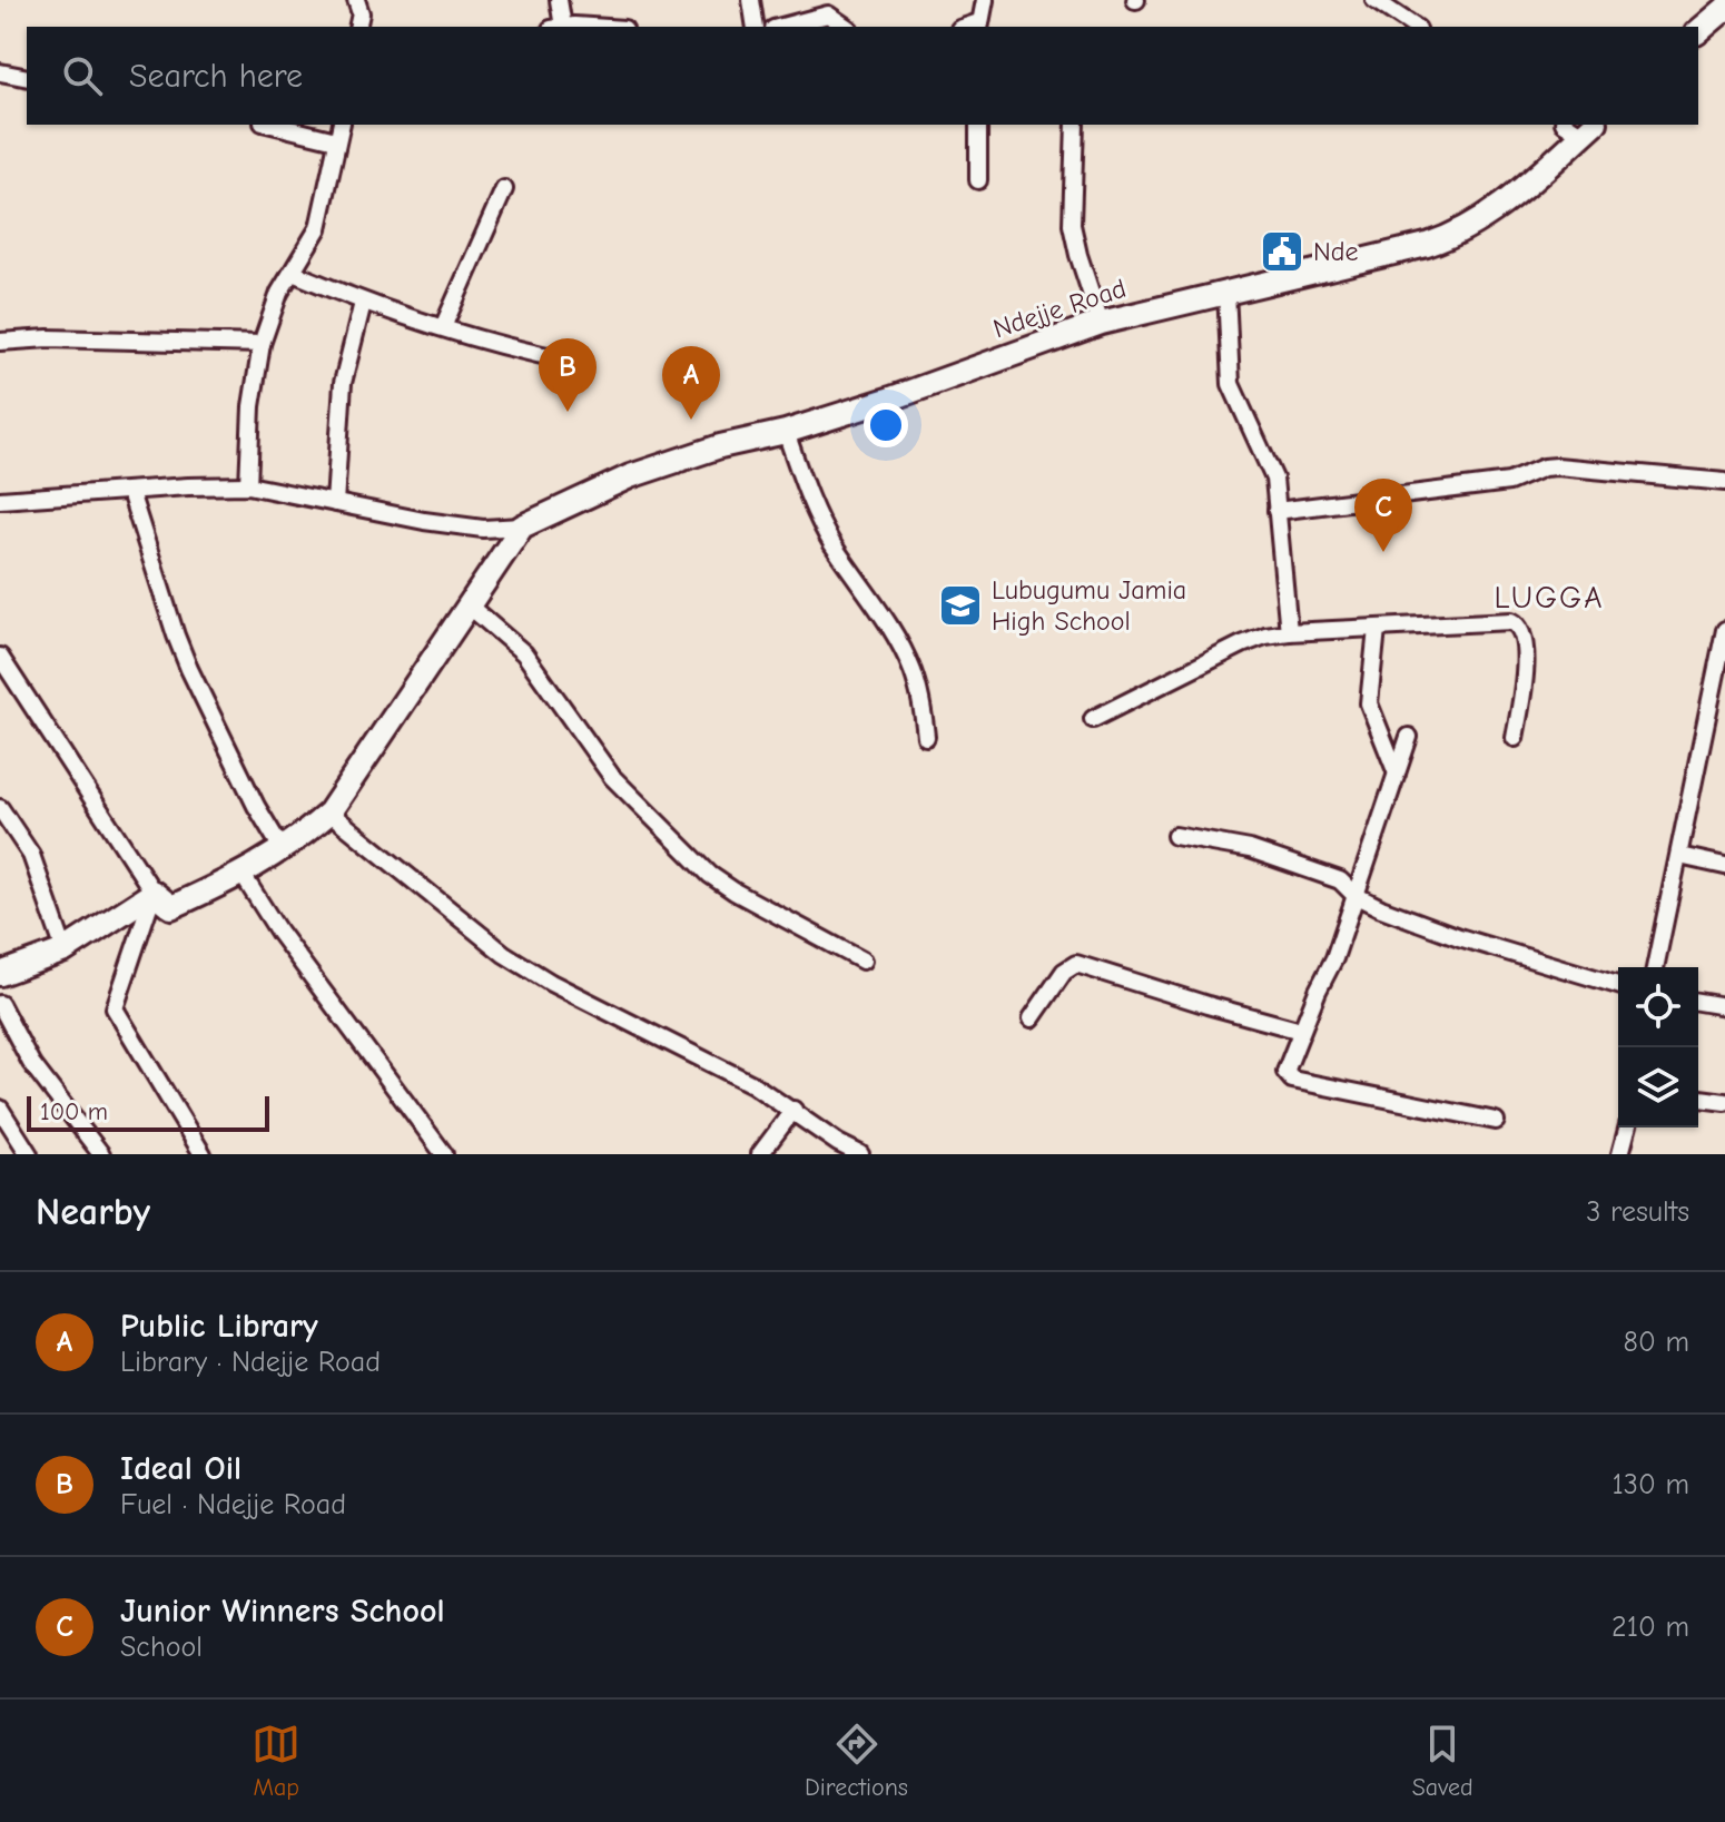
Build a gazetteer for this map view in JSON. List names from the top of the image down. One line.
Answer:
{"streets":{"street":["Ndejje Road"]},"districts":["LUGGA"],"places":{"public building":["Nde"],"school or university":["Lubugumu Jamia High School"]},"scale_bar":"100 m","page":{"search":"Search here","pins":["B","A","C"],"scale":"100 m","heading":["Nearby","3 results"],"list":[{"mark":"A","name":"Public Library","note":"Library · Ndejje Road","value":"80 m"},{"mark":"B","name":"Ideal Oil","note":"Fuel · Ndejje Road","value":"130 m"},{"mark":"C","name":"Junior Winners School","note":"School","value":"210 m"}],"nav":["Map","Directions","Saved"]}}
